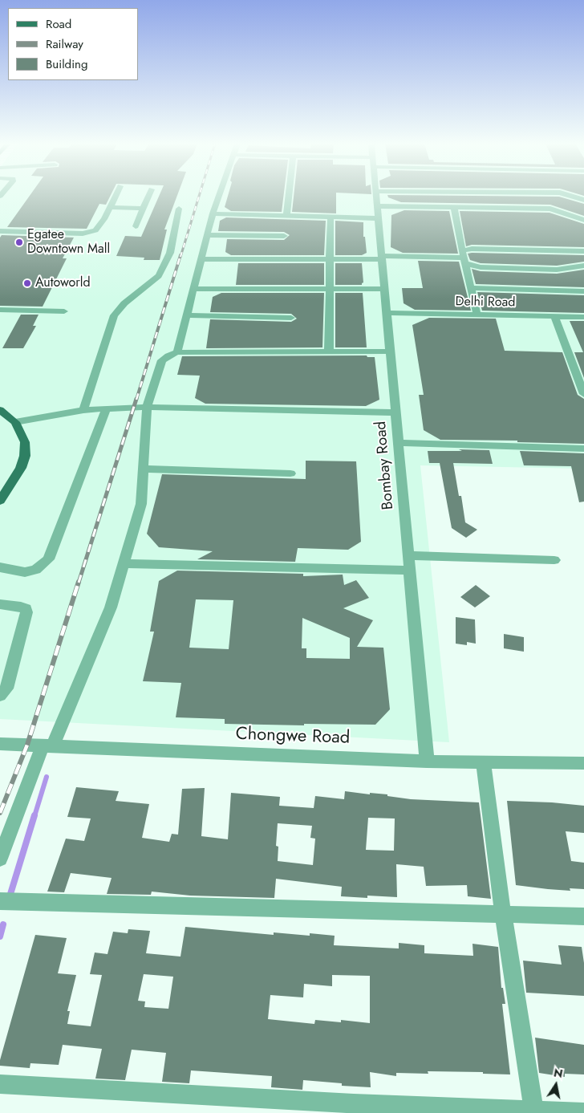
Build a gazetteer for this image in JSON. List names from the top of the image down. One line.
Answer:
{"streets":{"street":["Delhi Road","Bombay Road","Chongwe Road"]},"crossings":[["Delhi Road","Bombay Road"],["Bombay Road","Chongwe Road"]],"places":["Egatee Downtown Mall","Autoworld"],"legend":["Road","Railway","Building"],"north":"top"}
